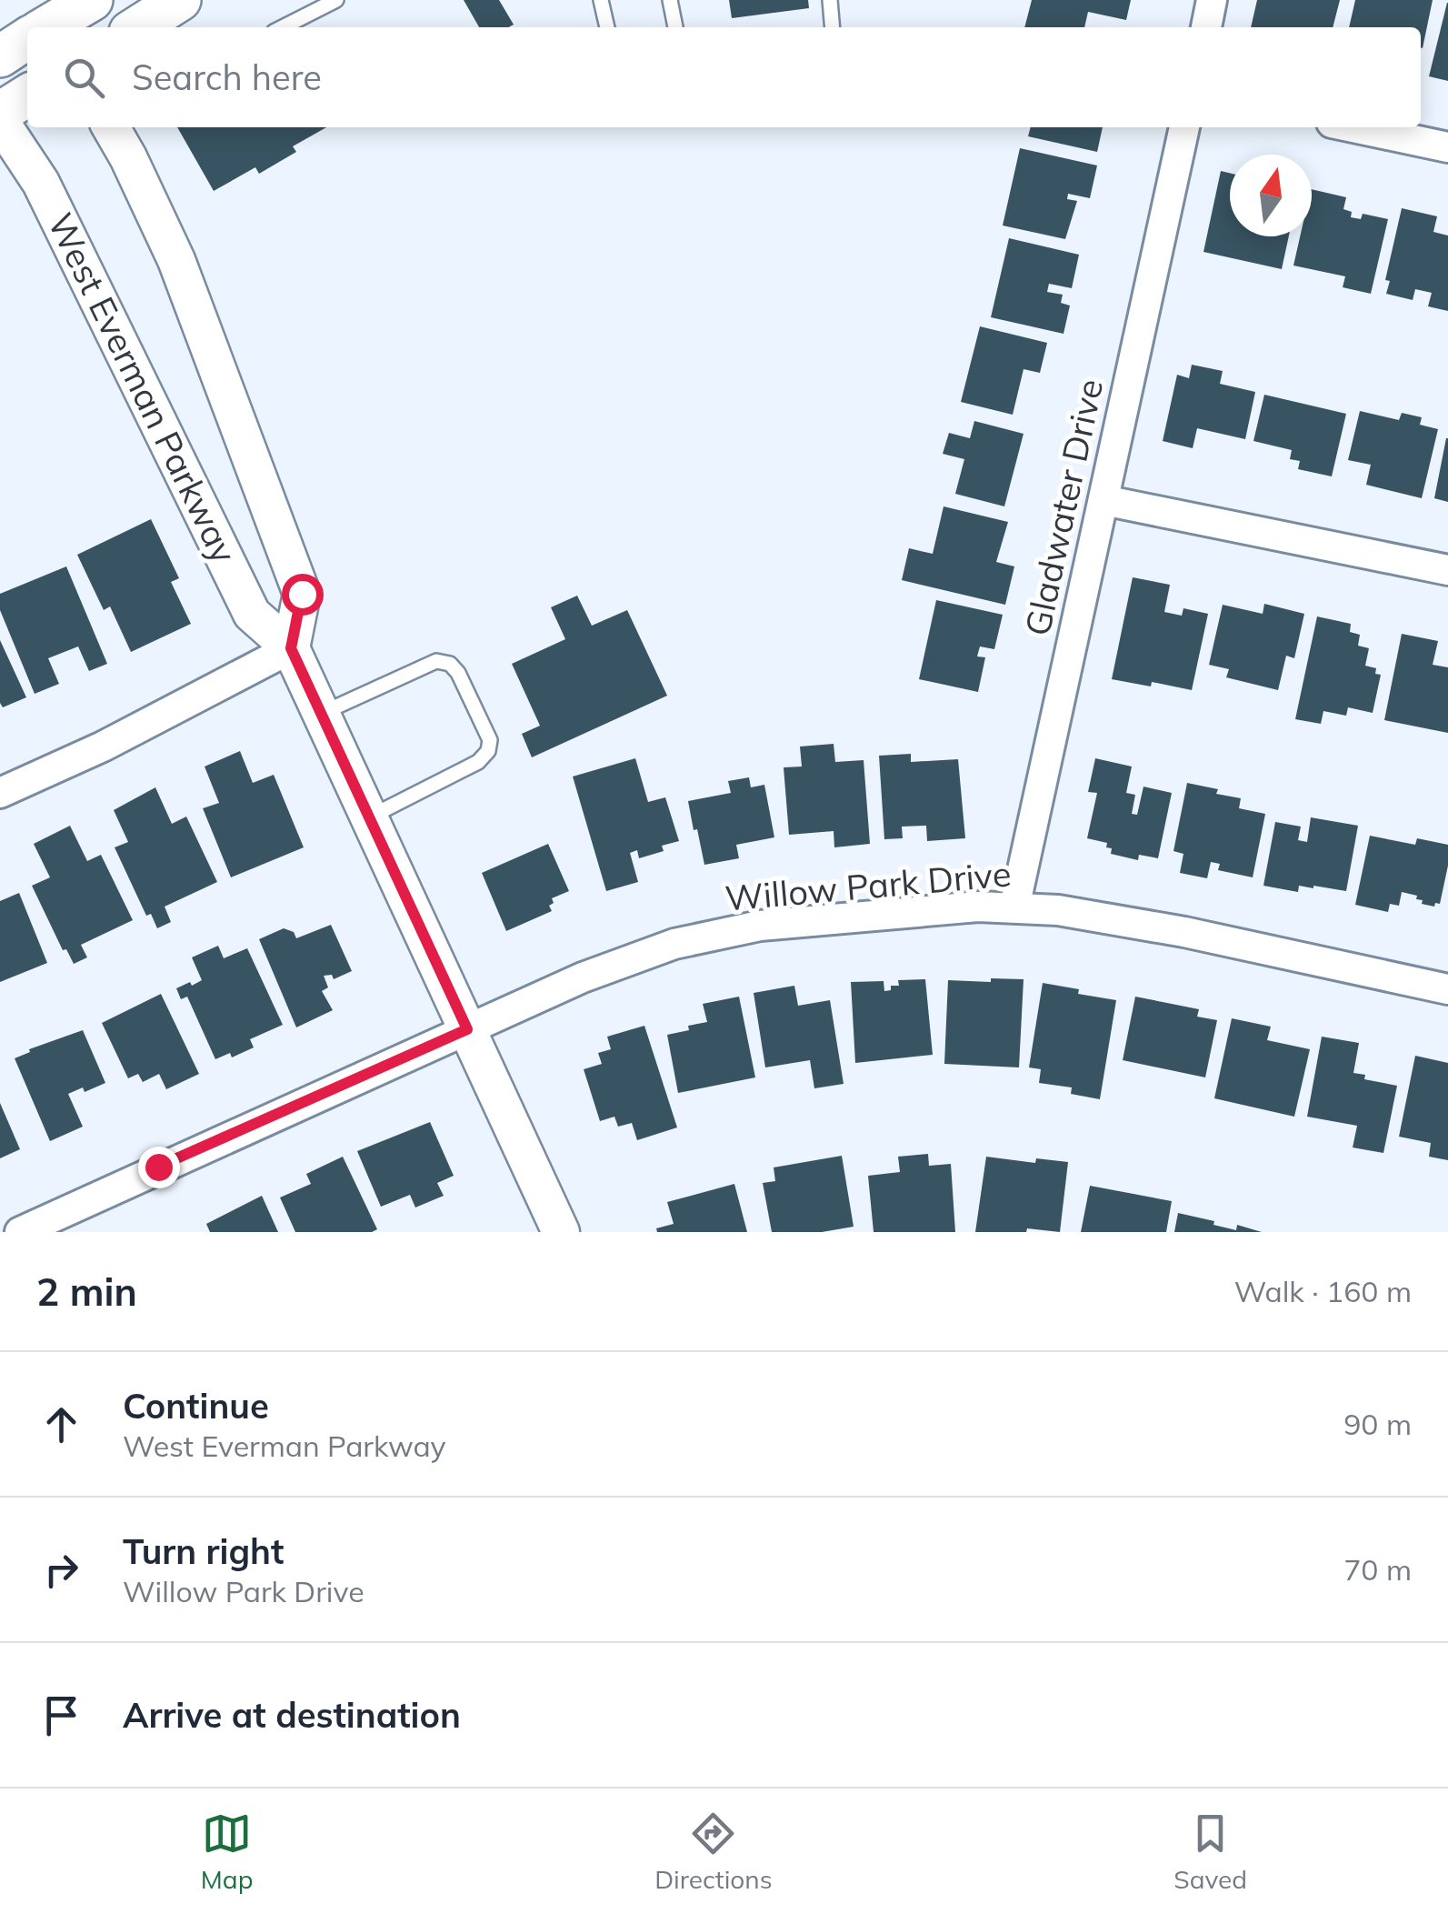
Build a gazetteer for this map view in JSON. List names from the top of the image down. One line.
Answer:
{"streets":{"street":["West Everman Parkway","Gladwater Drive","Willow Park Drive"]},"crossings":[["West Everman Parkway","Willow Park Drive"],["Gladwater Drive","Willow Park Drive"]],"north":"top","page":{"search":"Search here","heading":["2 min","Walk · 160 m"],"list":[["Continue","West Everman Parkway","90 m"],["Turn right","Willow Park Drive","70 m"],"Arrive at destination"],"nav":["Map","Directions","Saved"]}}
